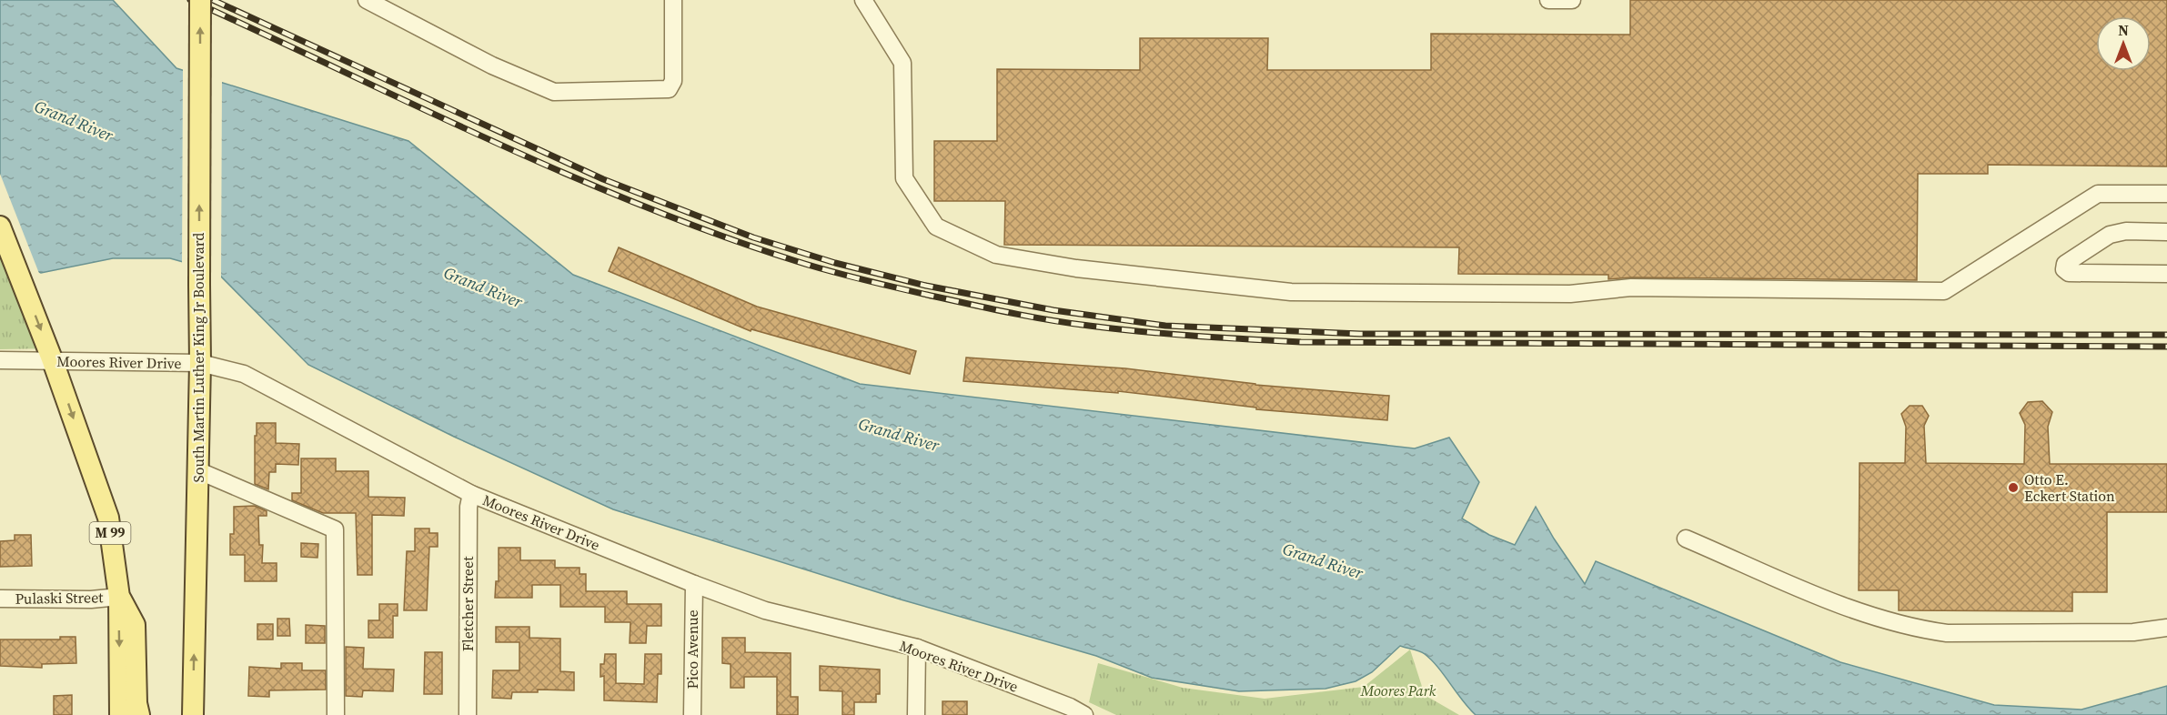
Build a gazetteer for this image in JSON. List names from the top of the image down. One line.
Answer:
{"streets":{"main road":["South Martin Luther King Jr Boulevard","M 99"],"street":["Moores River Drive","Pulaski Street","Fletcher Street","Pico Avenue"]},"crossings":[["South Martin Luther King Jr Boulevard","Moores River Drive"],["Moores River Drive","M 99"],["Moores River Drive","Fletcher Street"],["Moores River Drive","Pico Avenue"],["M 99","Pulaski Street"]],"water":["Grand River"],"parks":["Moores Park"],"places":["Otto E. Eckert Station"],"north":"top"}
